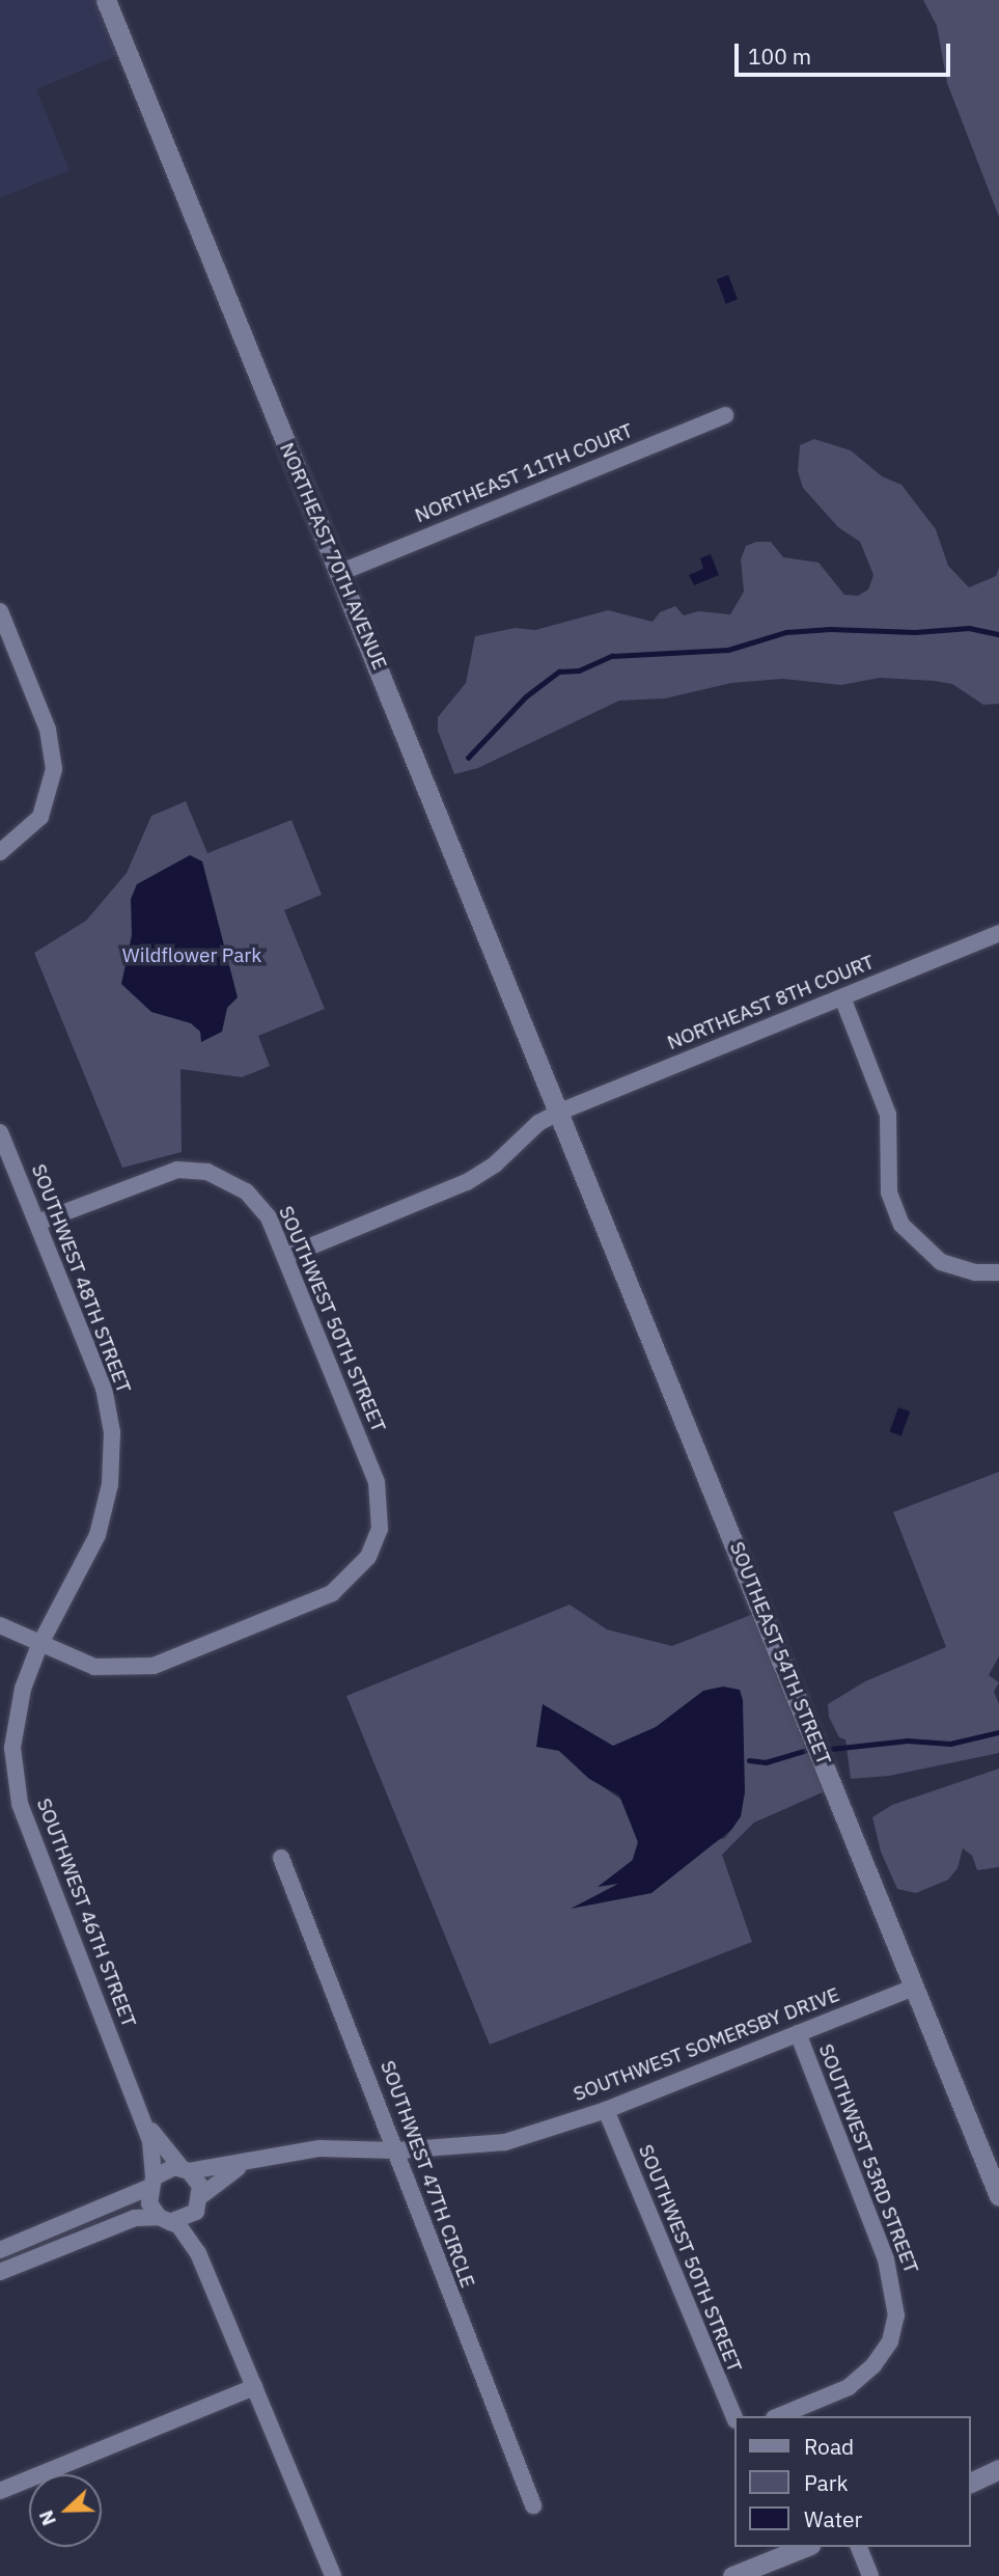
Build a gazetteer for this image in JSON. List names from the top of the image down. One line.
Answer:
{"streets":{"street":["NORTHEAST 11TH COURT","NORTHEAST 70TH AVENUE","NORTHEAST 8TH COURT","SOUTHWEST 48TH STREET","SOUTHWEST 50TH STREET","SOUTHEAST 54TH STREET","SOUTHWEST 46TH STREET","SOUTHWEST SOMERSBY DRIVE","SOUTHWEST 53RD STREET","SOUTHWEST 47TH CIRCLE"]},"crossings":[["NORTHEAST 11TH COURT","NORTHEAST 70TH AVENUE"],["NORTHEAST 70TH AVENUE","NORTHEAST 8TH COURT"],["NORTHEAST 70TH AVENUE","SOUTHEAST 54TH STREET"],["NORTHEAST 8TH COURT","SOUTHWEST 50TH STREET"],["NORTHEAST 8TH COURT","SOUTHEAST 54TH STREET"],["SOUTHWEST 48TH STREET","SOUTHWEST 50TH STREET"],["SOUTHWEST 48TH STREET","SOUTHWEST 46TH STREET"],["SOUTHWEST 50TH STREET","SOUTHWEST 46TH STREET"],["SOUTHWEST 50TH STREET","SOUTHWEST SOMERSBY DRIVE"],["SOUTHEAST 54TH STREET","SOUTHWEST SOMERSBY DRIVE"],["SOUTHWEST 46TH STREET","SOUTHWEST SOMERSBY DRIVE"],["SOUTHWEST SOMERSBY DRIVE","SOUTHWEST 53RD STREET"],["SOUTHWEST SOMERSBY DRIVE","SOUTHWEST 47TH CIRCLE"]],"parks":["Wildflower Park"],"legend":["Road","Park","Water"],"scale_bar":"100 m","north":"left"}
